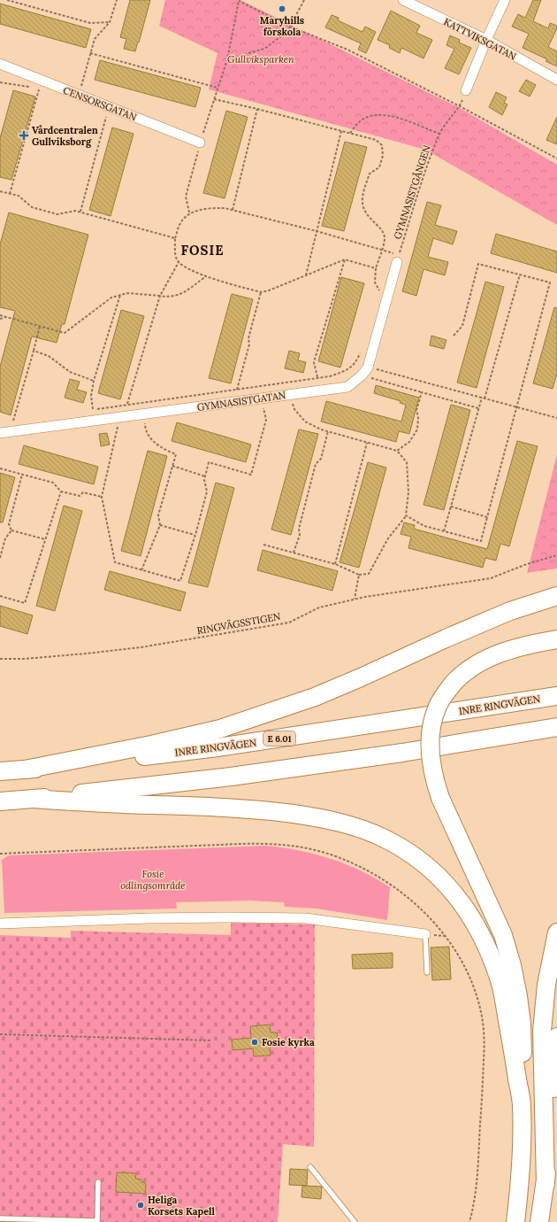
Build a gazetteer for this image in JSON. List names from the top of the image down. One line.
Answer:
{"streets":{"highway":["INRE RINGVÄGEN","E 6.01"],"street":["KATTVIKSGATAN","CENSORSGATAN","GYMNASISTGATAN"],"path":["GYMNASISTGÅNGEN","RINGVÄGSSTIGEN"]},"districts":["FOSIE"],"parks":["Gullviksparken","Fosie odlingsområde"],"places":{"other":["Maryhills förskola","Fosie kyrka","Heliga Korsets Kapell"],"health":["Vårdcentralen Gullviksborg"]}}
